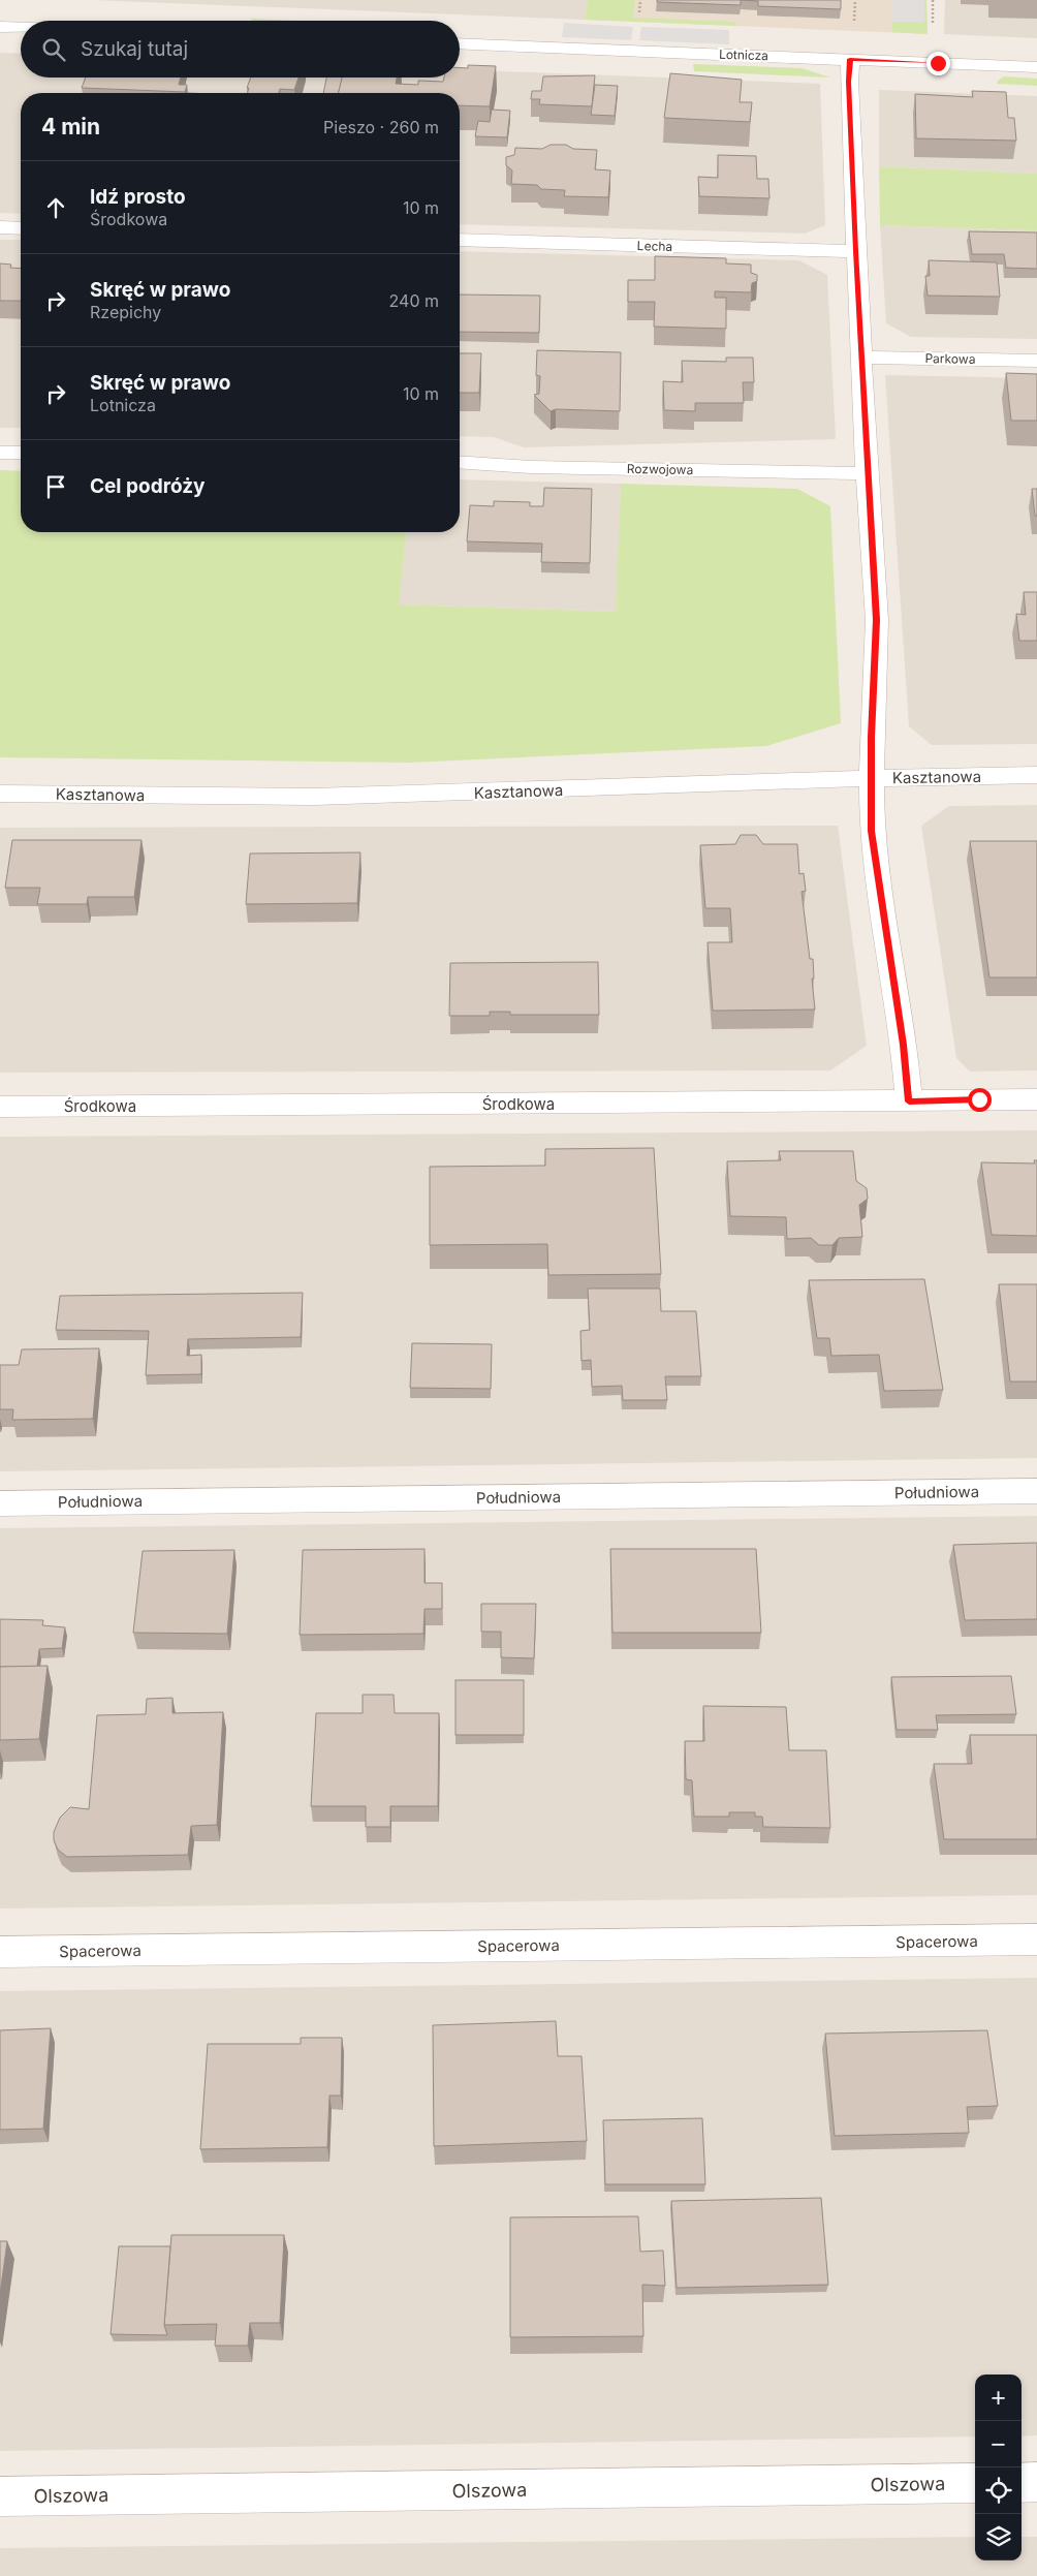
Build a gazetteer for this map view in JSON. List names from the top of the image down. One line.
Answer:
{"streets":{"street":["Lotnicza","Lecha","Parkowa","Rozwojowa","Kasztanowa","Środkowa","Południowa","Spacerowa","Olszowa"]},"page":{"search":"Szukaj tutaj","heading":["4 min","Pieszo · 260 m"],"list":[["Idź prosto","Środkowa","10 m"],["Skręć w prawo","Rzepichy","240 m"],["Skręć w prawo","Lotnicza","10 m"],"Cel podróży"],"map_buttons":["+","−"]}}
